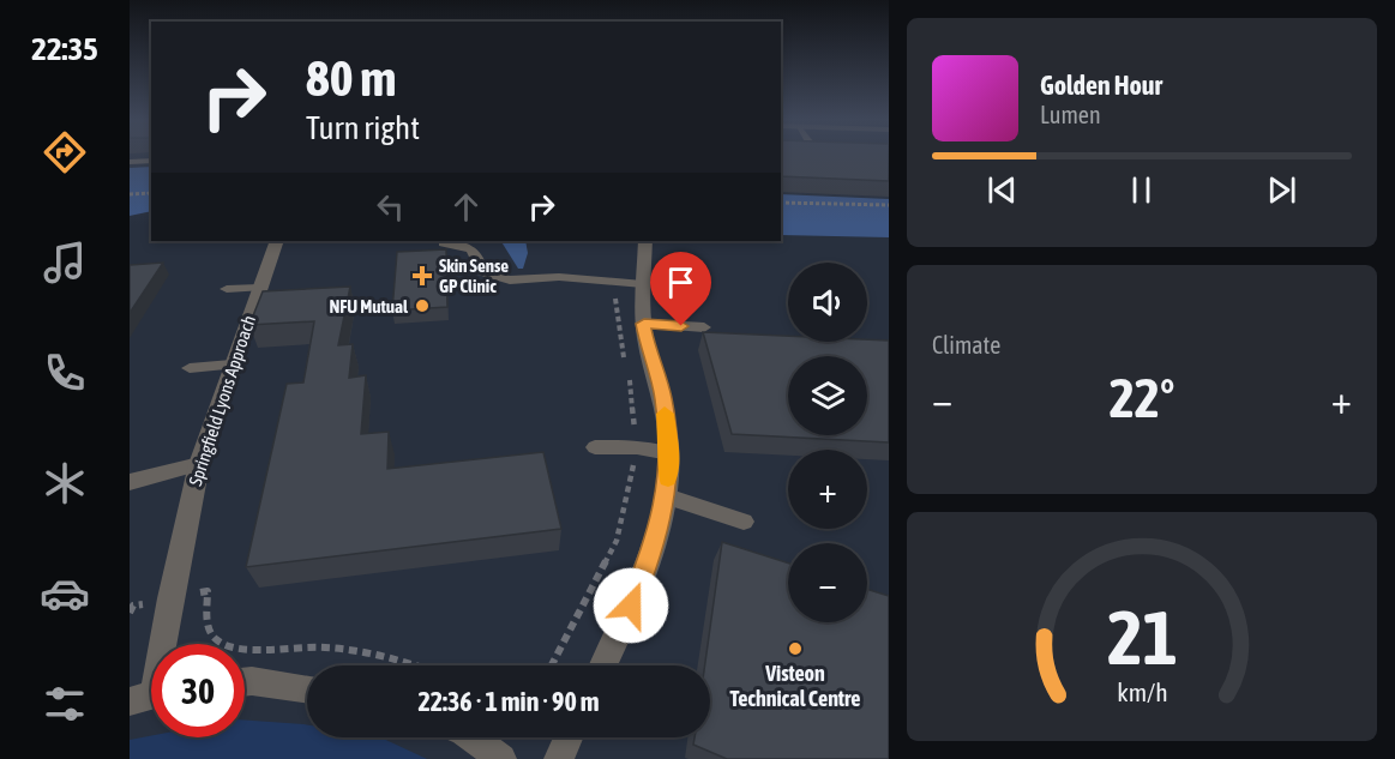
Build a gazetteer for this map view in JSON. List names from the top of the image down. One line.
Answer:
{"streets":{"street":["Springfield Lyons Approach"]},"places":{"health":["Skin Sense GP Clinic"],"other":["NFU Mutual","Visteon Technical Centre"]},"page":{"tabs":"22:35","turn":["80 m","Turn right"],"song":["Golden Hour","Lumen"],"map_buttons":["+","−"],"tile":"Climate","heat":["−","22°","+"],"limit":"30","trip":"22:36 · 1 min · 90 m","gauge":["21","km/h"]}}
